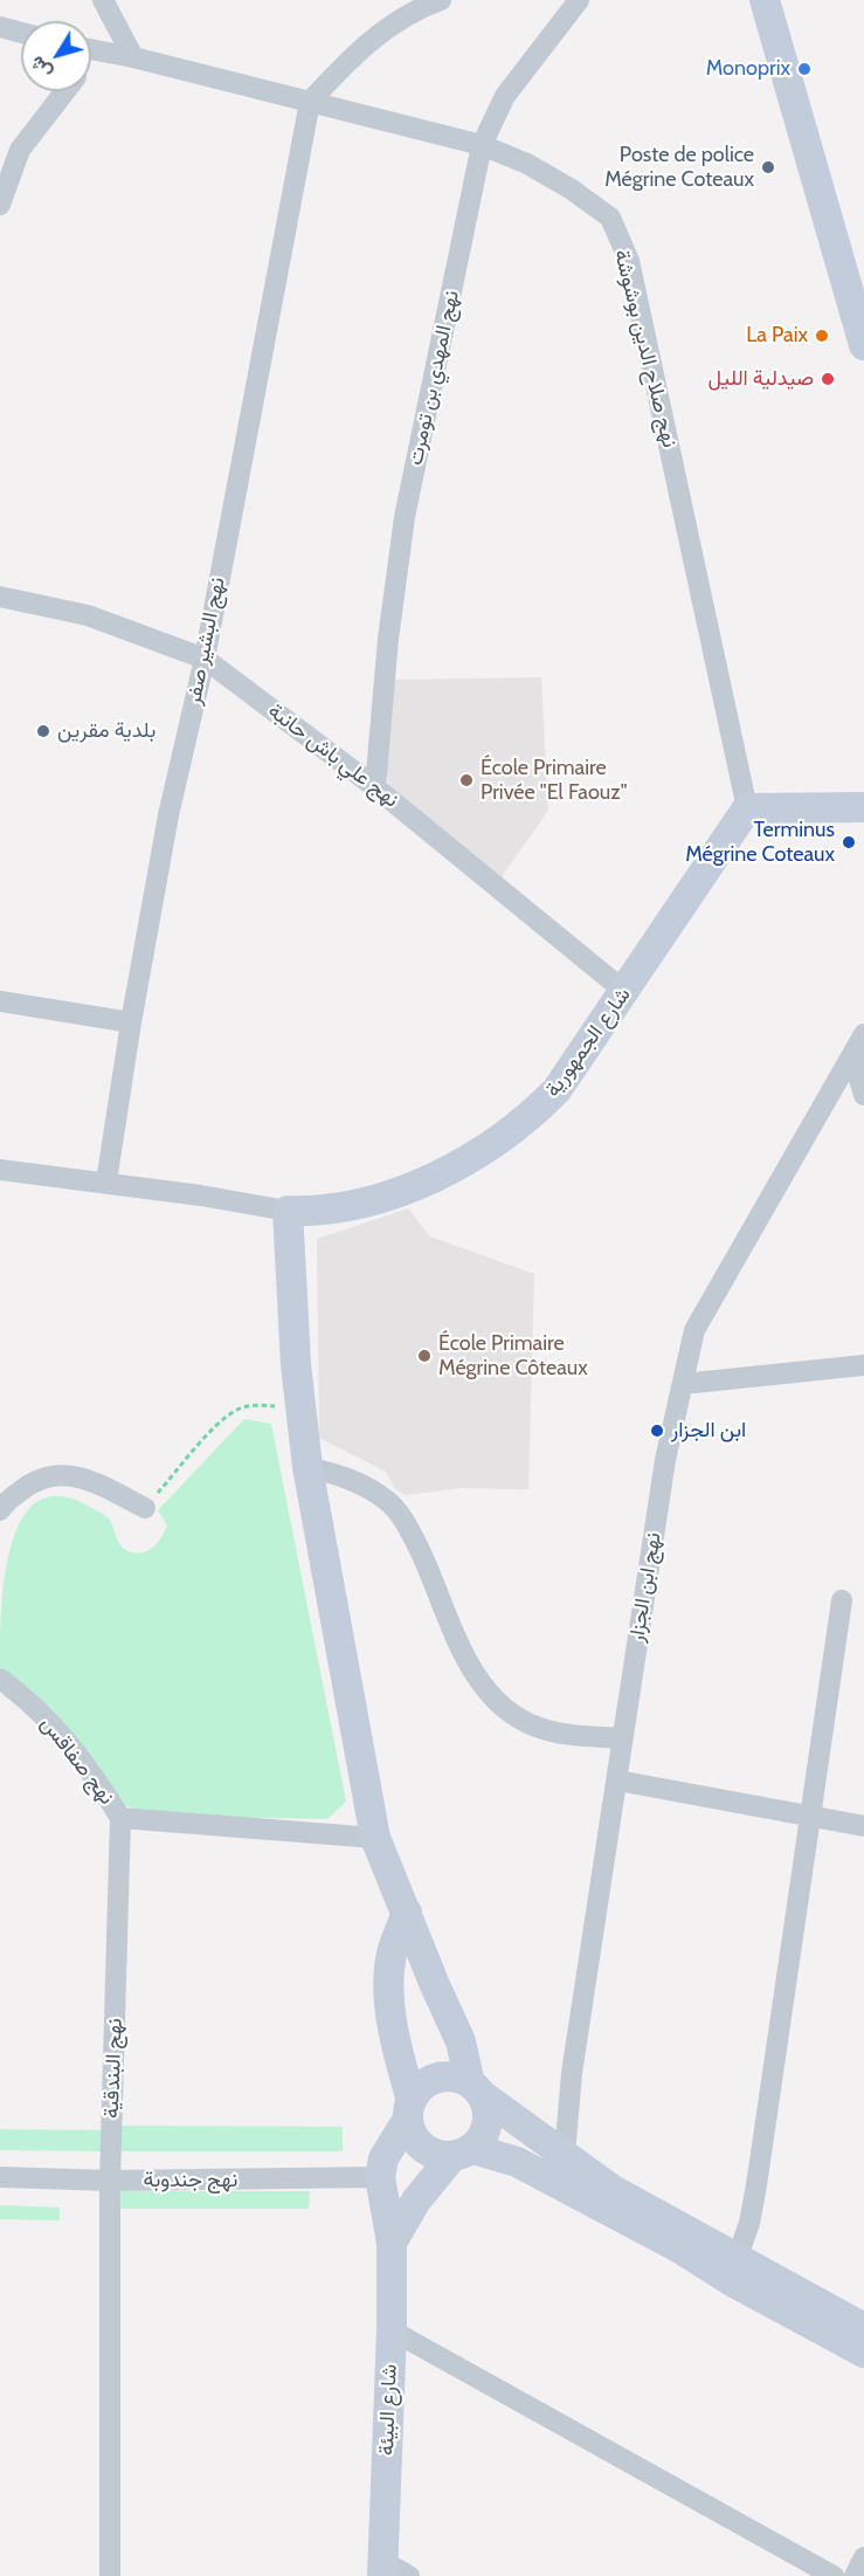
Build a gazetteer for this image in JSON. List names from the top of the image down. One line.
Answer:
{"streets":{"street":["نهج صلاح الدين بوشوشة","نهج المهدي بن تومرت","نهج البشير صفر","نهج علي باش حانبة","شارع الجمهورية","نهج ابن الجزار","نهج صفاقس","نهج البندقية","نهج جندوبة","شارع البيئة"]},"crossings":[["نهج صلاح الدين بوشوشة","نهج المهدي بن تومرت"],["نهج صلاح الدين بوشوشة","نهج البشير صفر"],["نهج صلاح الدين بوشوشة","شارع الجمهورية"],["نهج المهدي بن تومرت","نهج علي باش حانبة"],["نهج البشير صفر","نهج علي باش حانبة"],["نهج البشير صفر","شارع الجمهورية"],["نهج علي باش حانبة","شارع الجمهورية"],["نهج صفاقس","نهج البندقية"],["نهج البندقية","نهج جندوبة"],["نهج جندوبة","شارع البيئة"]],"places":["Monoprix","Poste de police Mégrine Coteaux","La Paix","صيدلية الليل","بلدية مقرين","École Primaire Privée \"El Faouz\"","Terminus Mégrine Coteaux","École Primaire Mégrine Côteaux","ابن الجزار"],"north":"bottom left"}
